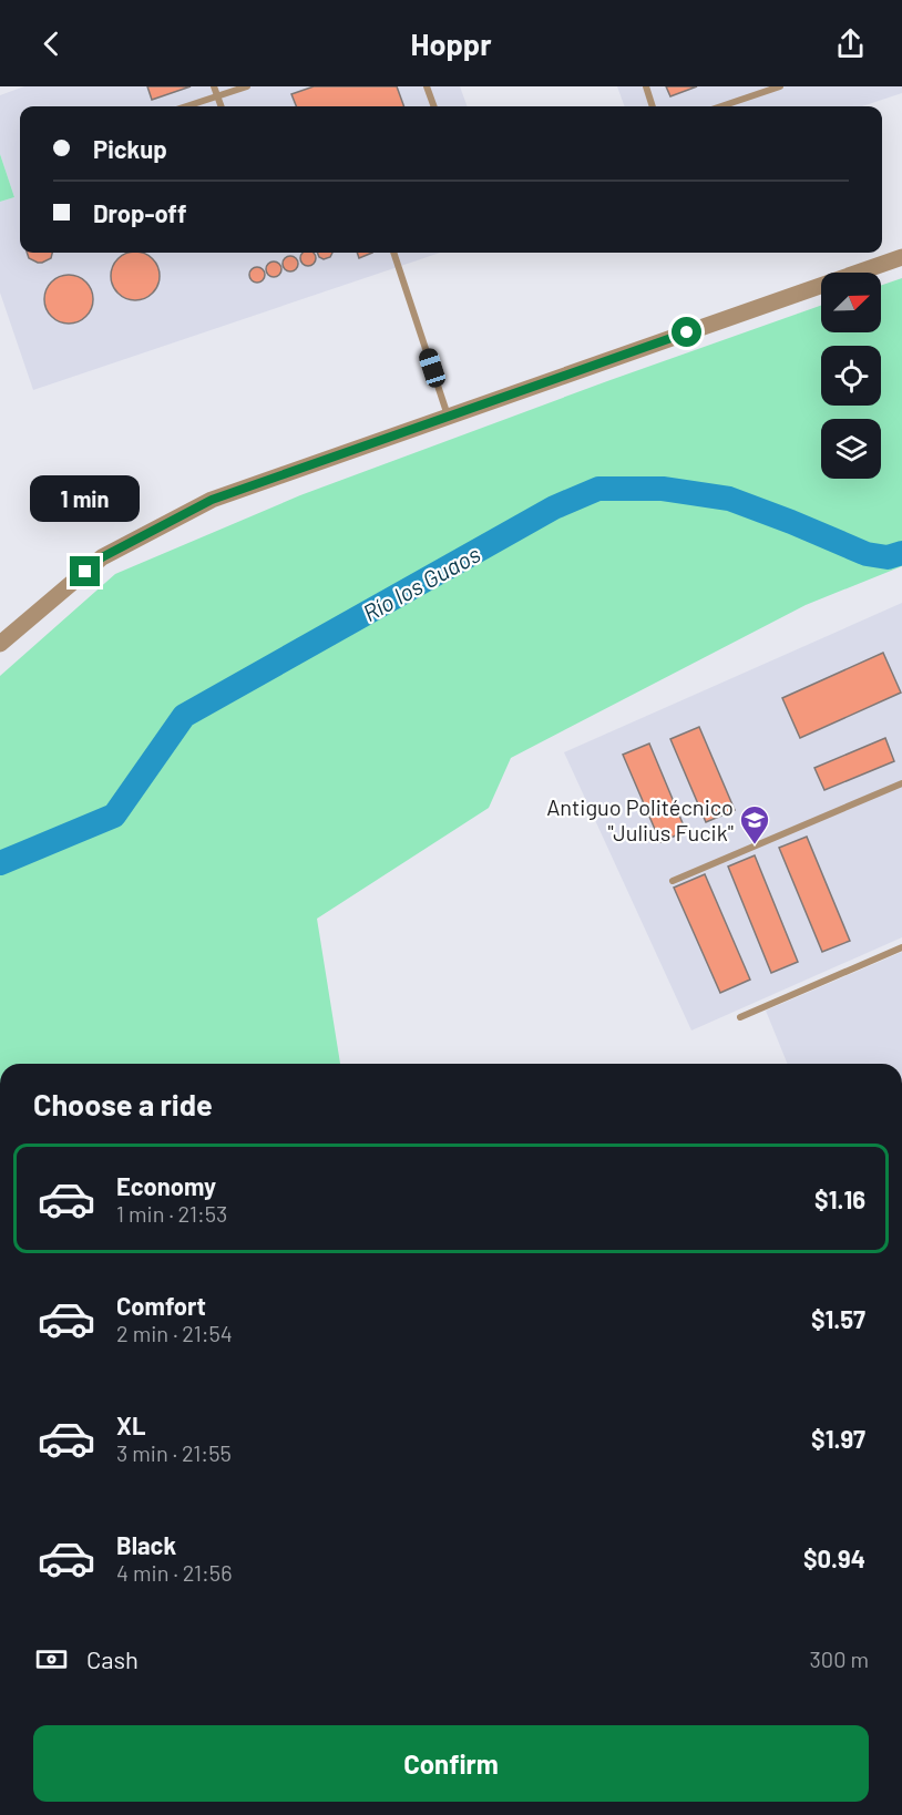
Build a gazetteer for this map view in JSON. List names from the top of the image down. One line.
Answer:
{"water":["Río los Guaos"],"places":{"school or university":["Antiguo Politécnico \"Julius Fucik\""]},"north":"top right","page":{"header":"Hoppr","banner":["Pickup","Drop-off"],"bubble":"1 min","heading":"Choose a ride","list":[{"name":"Economy","note":"1 min · 21:53","value":"$1.16"},{"name":"Comfort","note":"2 min · 21:54","value":"$1.57"},{"name":"XL","note":"3 min · 21:55","value":"$1.97"},{"name":"Black","note":"4 min · 21:56","value":"$0.94"}],"pay":["Cash","300 m"],"buttons":"Confirm"}}
